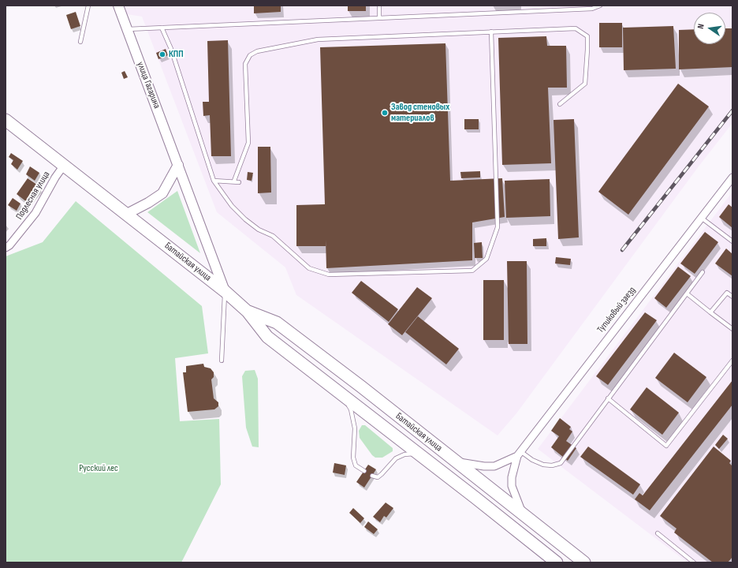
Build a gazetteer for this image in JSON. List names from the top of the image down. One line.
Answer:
{"streets":{"highway":["Батайская улица"],"main road":["улица Гагарина"],"street":["Подлесная улица","Тупиковый заезд"]},"crossings":[["улица Гагарина","Батайская улица"],["Подлесная улица","Батайская улица"]],"parks":["Русский лес"],"places":["КПП","Завод стеновых материалов"],"north":"left"}
